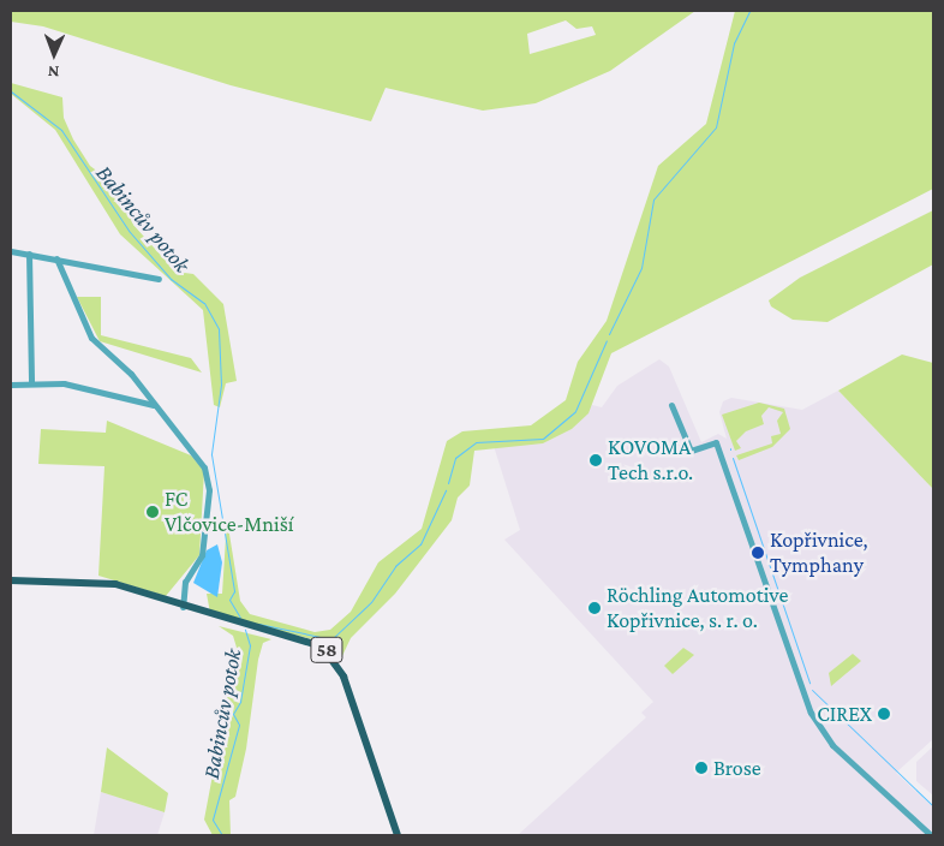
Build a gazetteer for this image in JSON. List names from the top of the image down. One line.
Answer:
{"streets":{"main road":["58"]},"water":["Babincův potok"],"places":["KOVOMA Tech s.r.o.","FC Vlčovice-Mniší","Kopřivnice, Tymphany","Röchling Automotive Kopřivnice, s. r. o.","CIREX","Brose"],"north":"bottom"}
